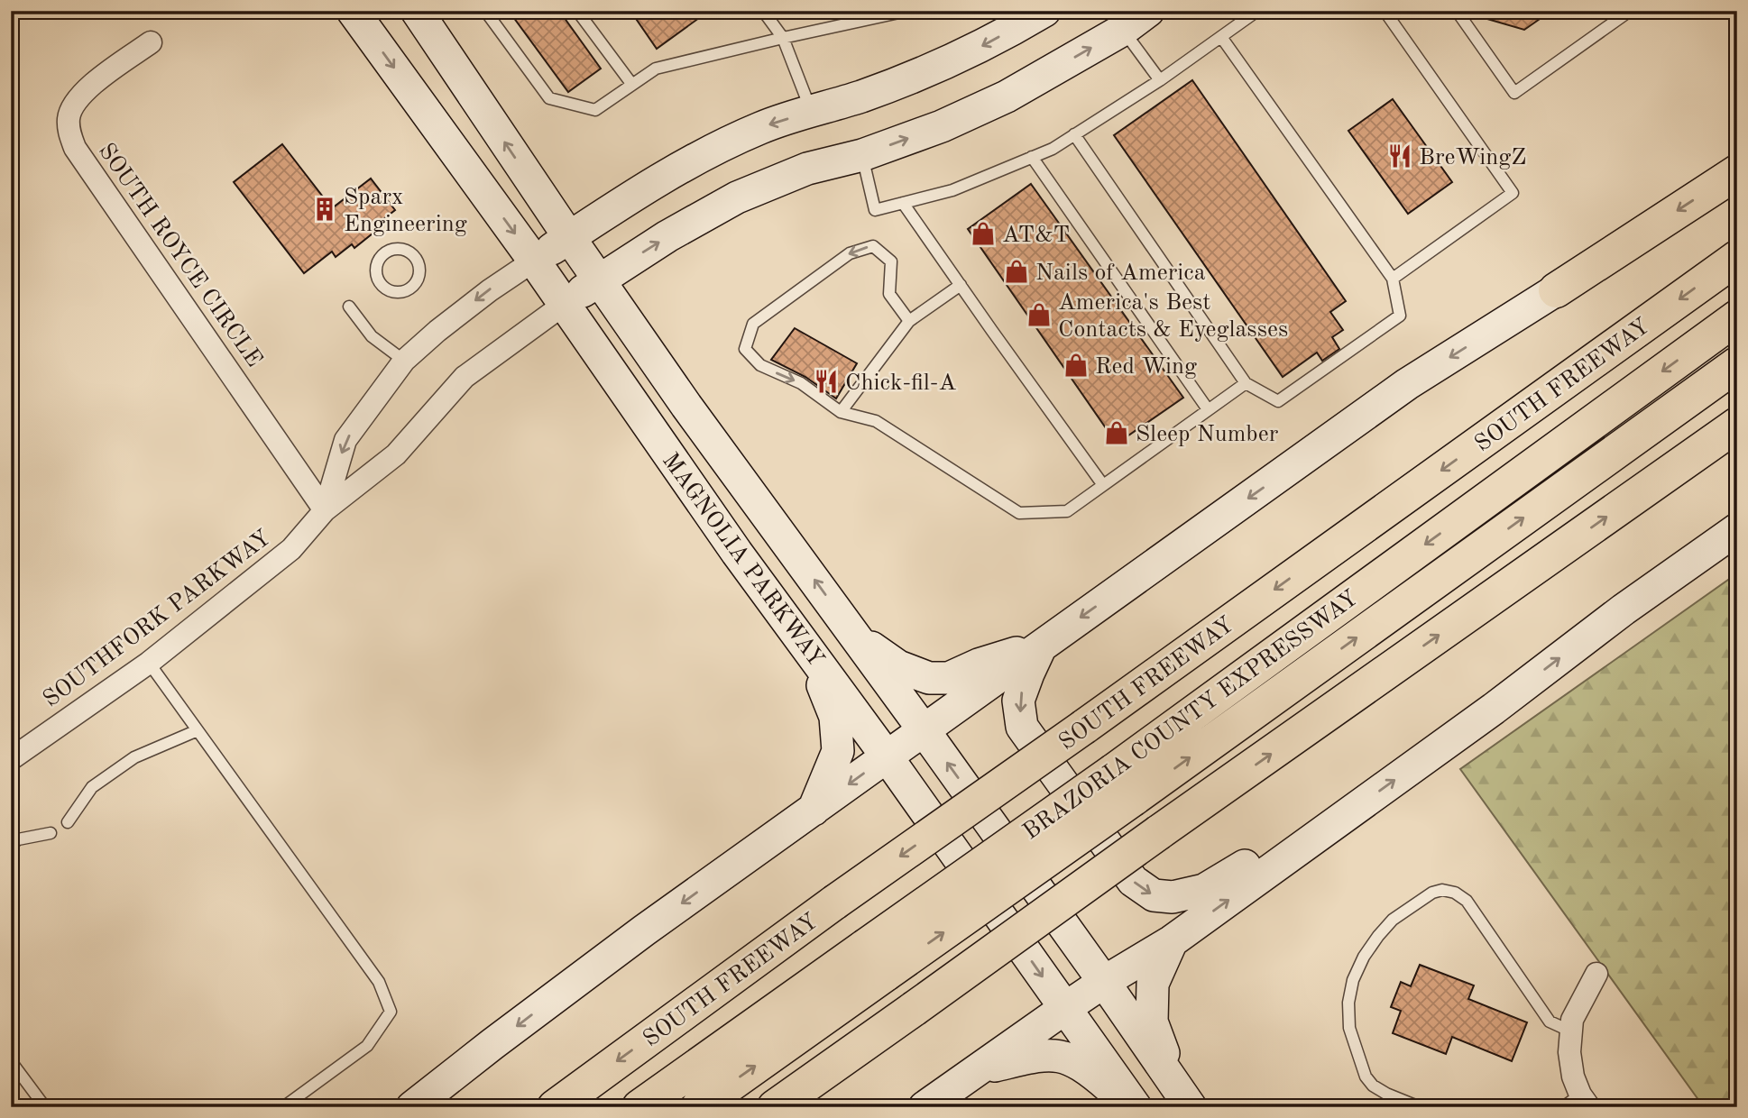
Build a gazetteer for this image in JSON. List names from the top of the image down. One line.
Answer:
{"streets":{"highway":["SOUTH FREEWAY","BRAZORIA COUNTY EXPRESSWAY"],"main road":["MAGNOLIA PARKWAY"],"street":["SOUTH ROYCE CIRCLE","SOUTHFORK PARKWAY"]},"crossings":[["SOUTH ROYCE CIRCLE","SOUTHFORK PARKWAY"],["MAGNOLIA PARKWAY","SOUTHFORK PARKWAY"]],"places":{"restaurant":["BreWingZ","Chick-fil-A"],"building":["Sparx Engineering"],"shop":["AT&T","Nails of America","America's Best Contacts & Eyeglasses","Red Wing","Sleep Number"]}}
